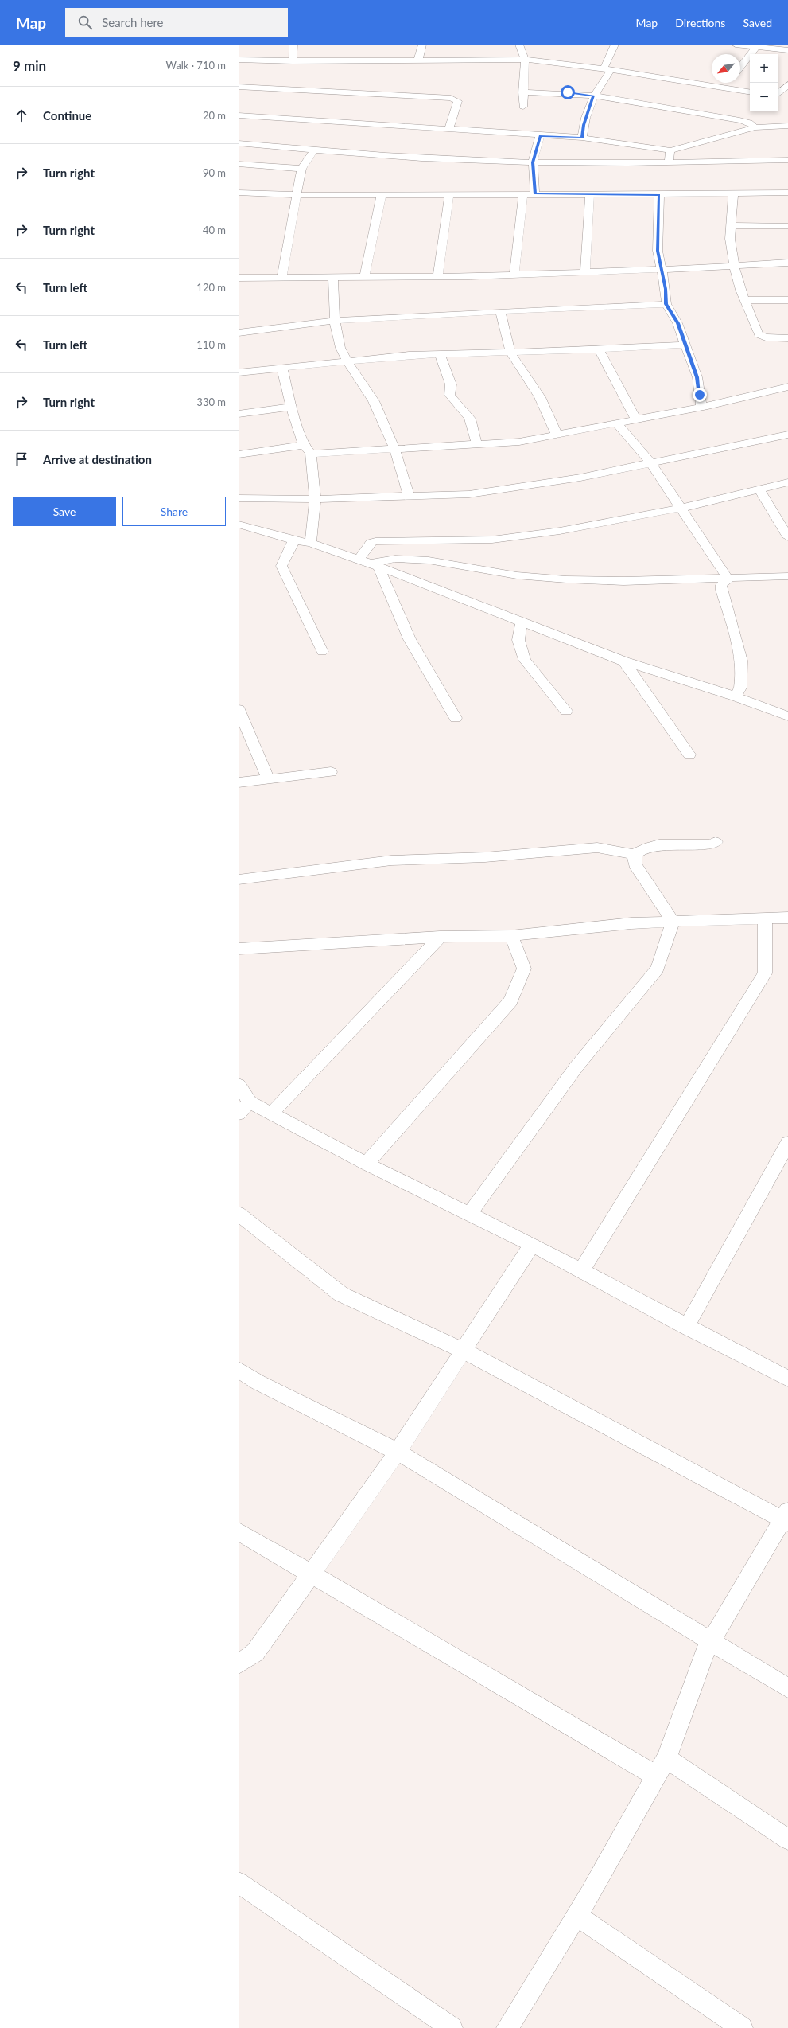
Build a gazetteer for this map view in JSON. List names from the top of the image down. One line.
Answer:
{"north":"bottom left","page":{"header":"Map","search":"Search here","nav":["Map","Directions","Saved"],"heading":["9 min","Walk · 710 m"],"map_buttons":["+","−"],"list":[["Continue","20 m"],["Turn right","90 m"],["Turn right","40 m"],["Turn left","120 m"],["Turn left","110 m"],["Turn right","330 m"],"Arrive at destination"],"buttons":["Save","Share"]}}
